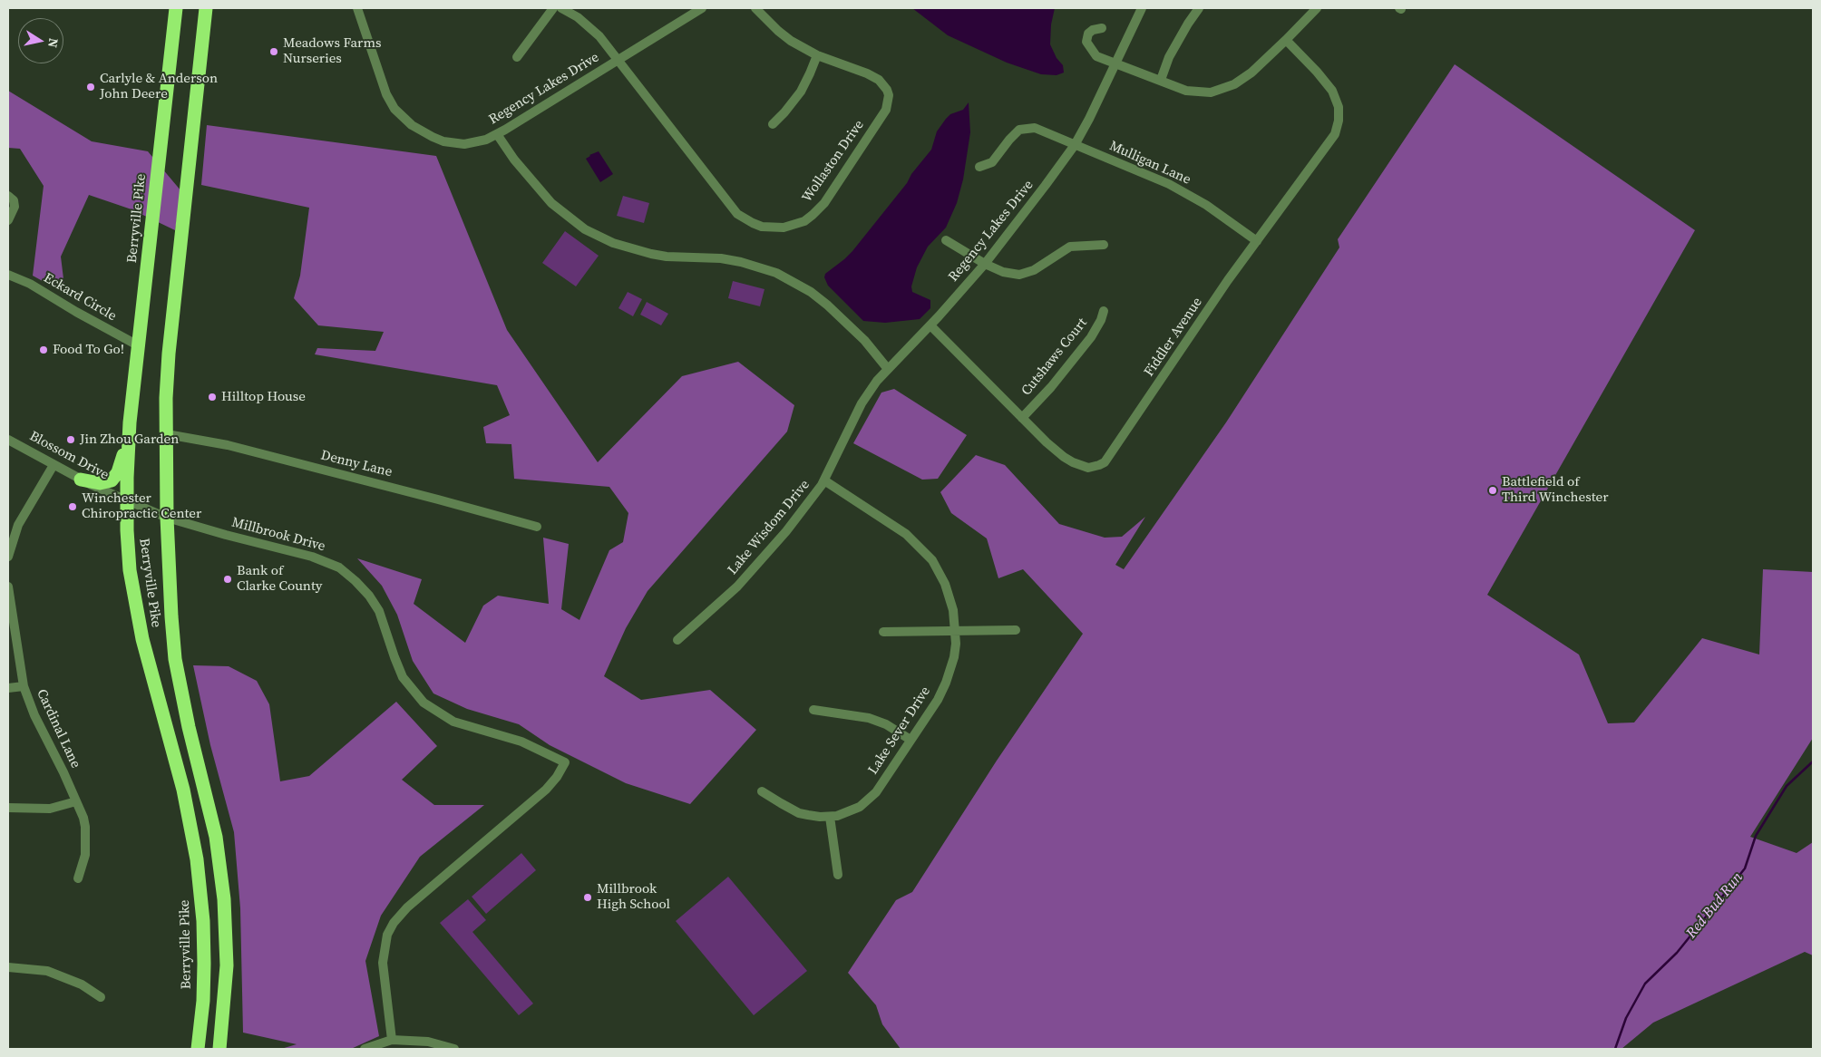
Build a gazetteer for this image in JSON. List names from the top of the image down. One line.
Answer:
{"streets":{"highway":["Berryville Pike"],"street":["Regency Lakes Drive","Wollaston Drive","Mulligan Lane","Eckard Circle","Fiddler Avenue","Cutshaws Court","Blossom Drive","Denny Lane","Lake Wisdom Drive","Millbrook Drive","Cardinal Lane","Lake Sever Drive"]},"crossings":[["Regency Lakes Drive","Wollaston Drive"],["Regency Lakes Drive","Mulligan Lane"],["Regency Lakes Drive","Fiddler Avenue"],["Regency Lakes Drive","Lake Wisdom Drive"],["Mulligan Lane","Fiddler Avenue"],["Berryville Pike","Eckard Circle"],["Berryville Pike","Blossom Drive"],["Berryville Pike","Denny Lane"],["Berryville Pike","Millbrook Drive"],["Fiddler Avenue","Cutshaws Court"],["Blossom Drive","Millbrook Drive"],["Lake Wisdom Drive","Lake Sever Drive"]],"water":["Red Bud Run"],"places":["Meadows Farms Nurseries","Carlyle & Anderson John Deere","Food To Go!","Hilltop House","Jin Zhou Garden","Battlefield of Third Winchester","Winchester Chiropractic Center","Bank of Clarke County","Millbrook High School"],"north":"right"}
